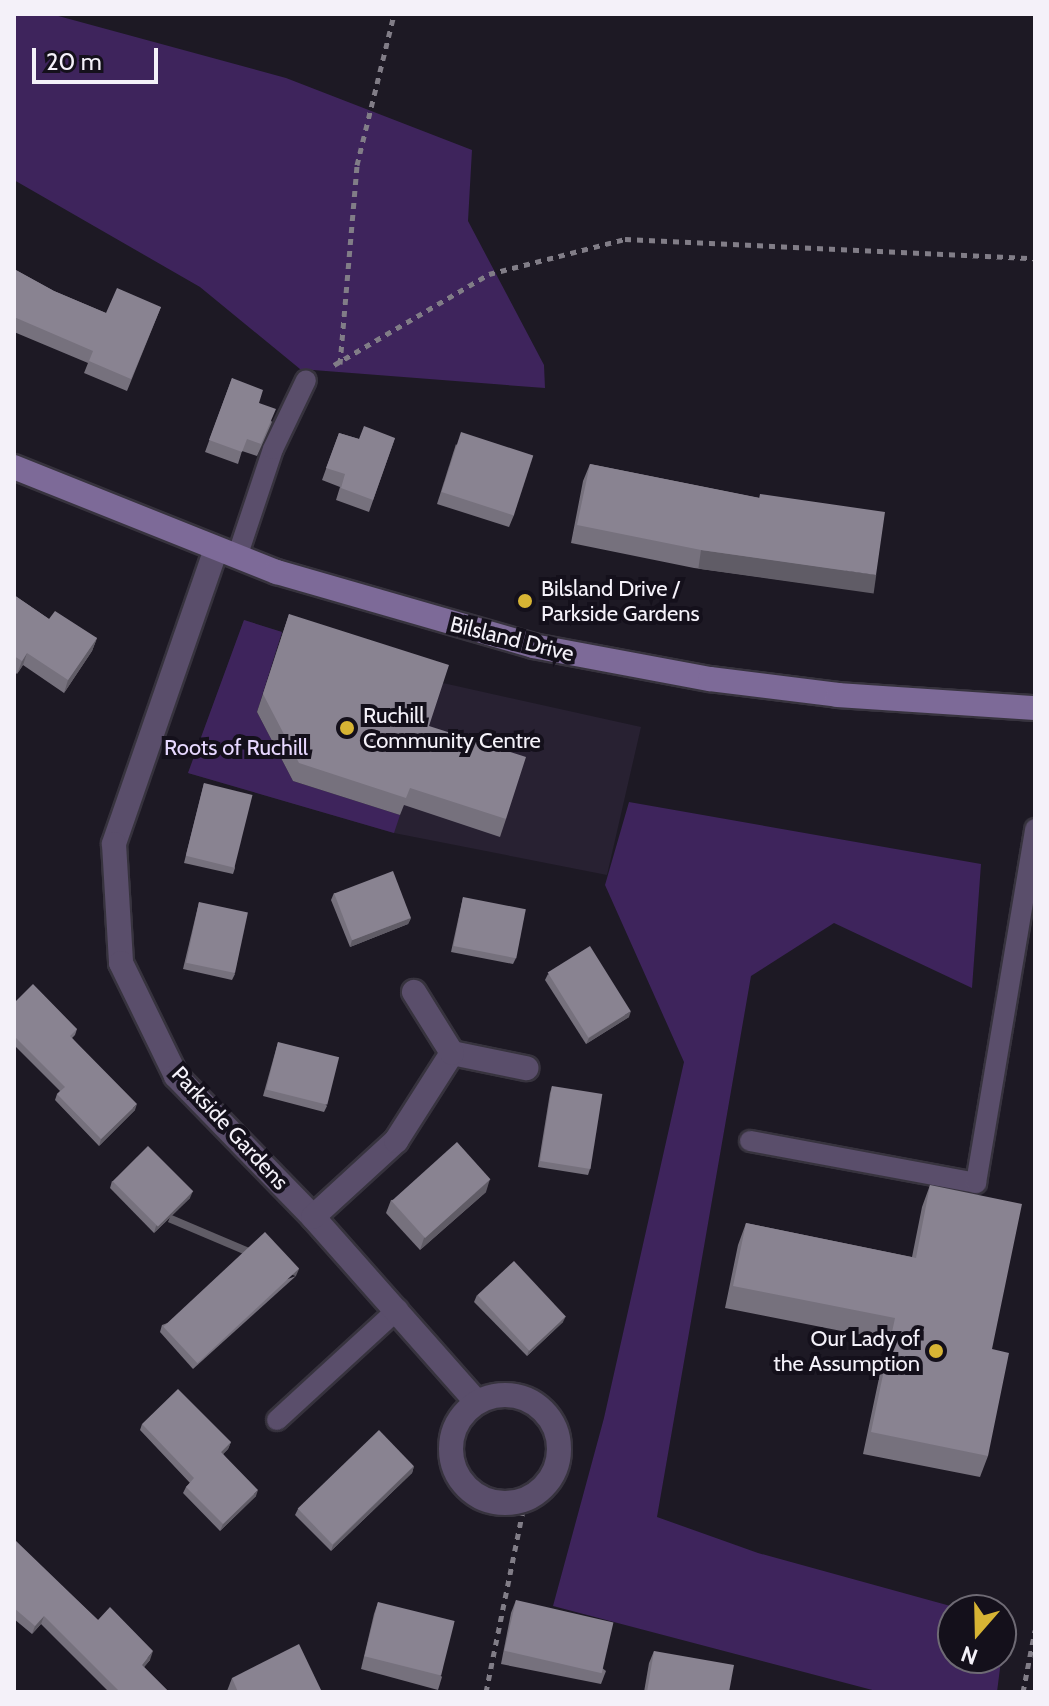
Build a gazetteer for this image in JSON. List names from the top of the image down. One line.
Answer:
{"streets":{"main road":["Bilsland Drive"],"street":["Parkside Gardens"]},"crossings":[["Bilsland Drive","Parkside Gardens"]],"parks":["Roots of Ruchill"],"places":["Bilsland Drive / Parkside Gardens","Ruchill Community Centre","Our Lady of the Assumption"],"scale_bar":"20 m","north":"bottom"}
